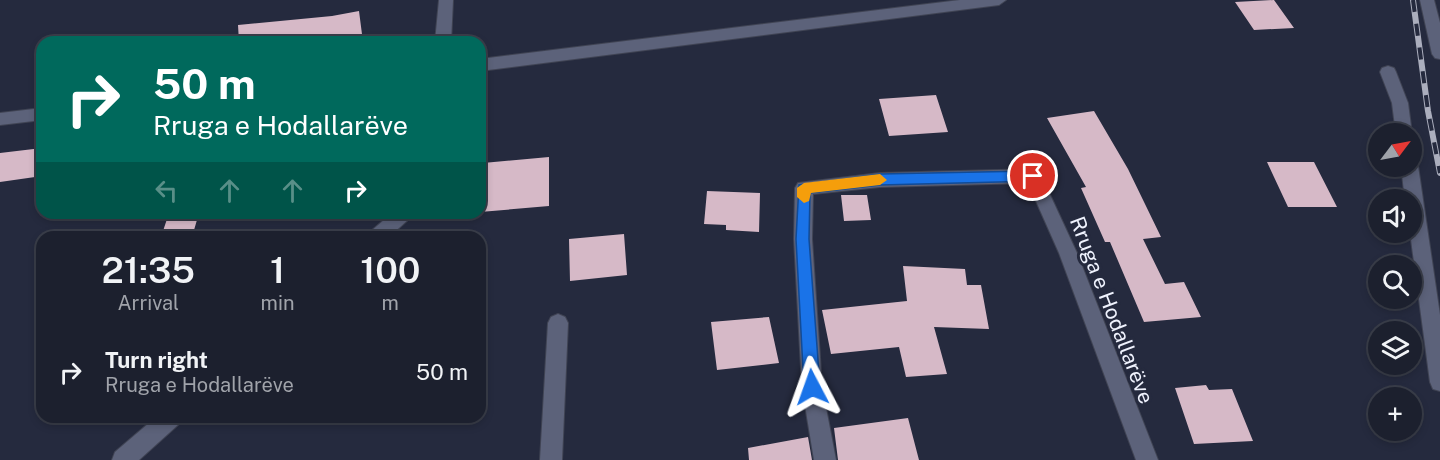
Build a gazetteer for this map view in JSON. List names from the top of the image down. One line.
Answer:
{"streets":{"street":["Rruga e Hodallarëve"]},"north":"top right","page":{"turn":["50 m","Rruga e Hodallarëve"],"map_buttons":"+","eta":["21:35","Arrival","1","min","100","m"],"list":[{"name":"Turn right","note":"Rruga e Hodallarëve","value":"50 m"}]}}
